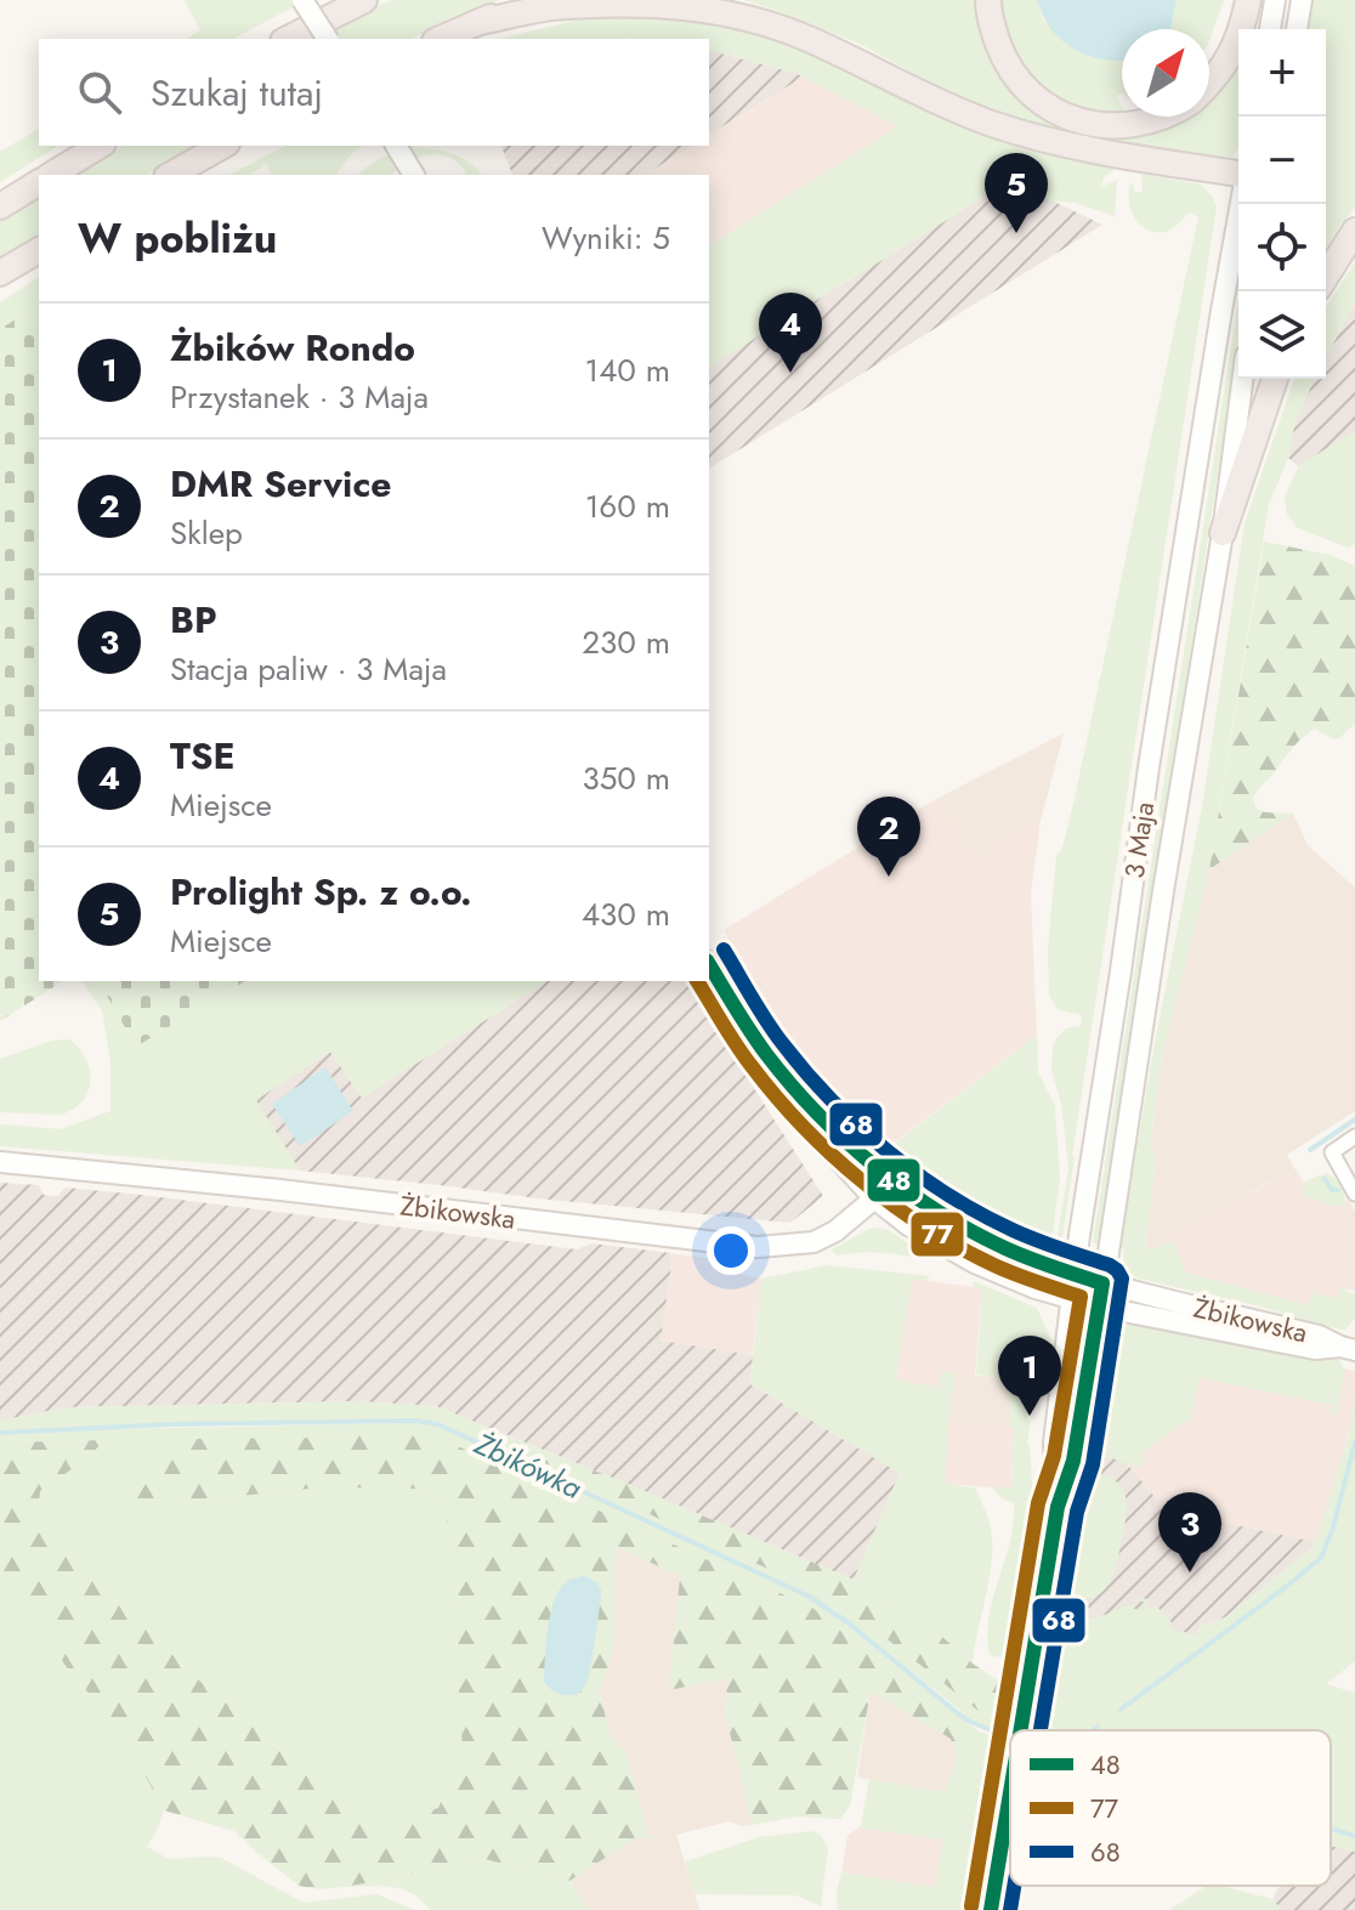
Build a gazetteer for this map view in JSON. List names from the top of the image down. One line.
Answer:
{"streets":{"main road":["3 Maja","Żbikowska"]},"crossings":[["3 Maja","Żbikowska"]],"water":["Żbikówka"],"lines":["transit line 68","transit line 48","transit line 77"],"legend":["48","77","68"],"north":"top right","page":{"map_buttons":["+","−"],"search":"Szukaj tutaj","pins":["5","4","2","1","3"],"heading":["W pobliżu","Wyniki: 5"],"list":[{"mark":"1","name":"Żbików Rondo","note":"Przystanek · 3 Maja","value":"140 m"},{"mark":"2","name":"DMR Service","note":"Sklep","value":"160 m"},{"mark":"3","name":"BP","note":"Stacja paliw · 3 Maja","value":"230 m"},{"mark":"4","name":"TSE","note":"Miejsce","value":"350 m"},{"mark":"5","name":"Prolight Sp. z o.o.","note":"Miejsce","value":"430 m"}]}}
